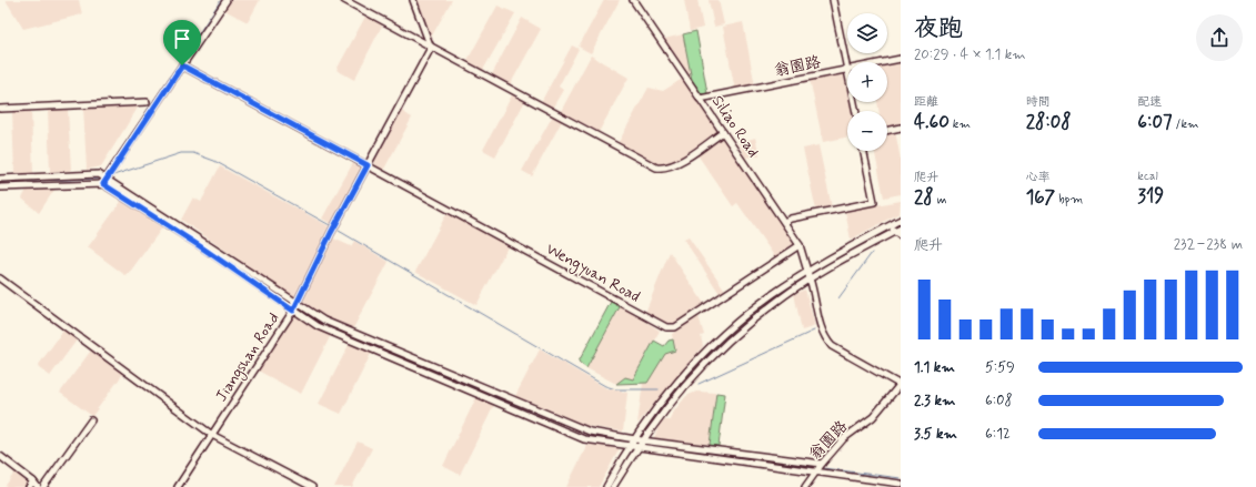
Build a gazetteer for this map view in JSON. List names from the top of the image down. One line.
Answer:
{"streets":{"street":["翁園路","Siliao Road","Wengyuan Road","Jiangshan Road"]},"crossings":[["翁園路","Siliao Road"],["Siliao Road","Wengyuan Road"],["Wengyuan Road","Jiangshan Road"]],"page":{"heading":["夜跑","20:29 · 4 × 1.1 km"],"map_buttons":["+","−"],"stats":[["距離","4.60 km"],["時間","28:08"],["配速","6:07 /km"],["爬升","28 m"],["心率","167 bpm"],["kcal","319"]],"chart":["爬升","232–238 m"],"list":[{"name":"1.1 km","note":"5:59"},{"name":"2.3 km","note":"6:08"},{"name":"3.5 km","note":"6:12"}]}}
